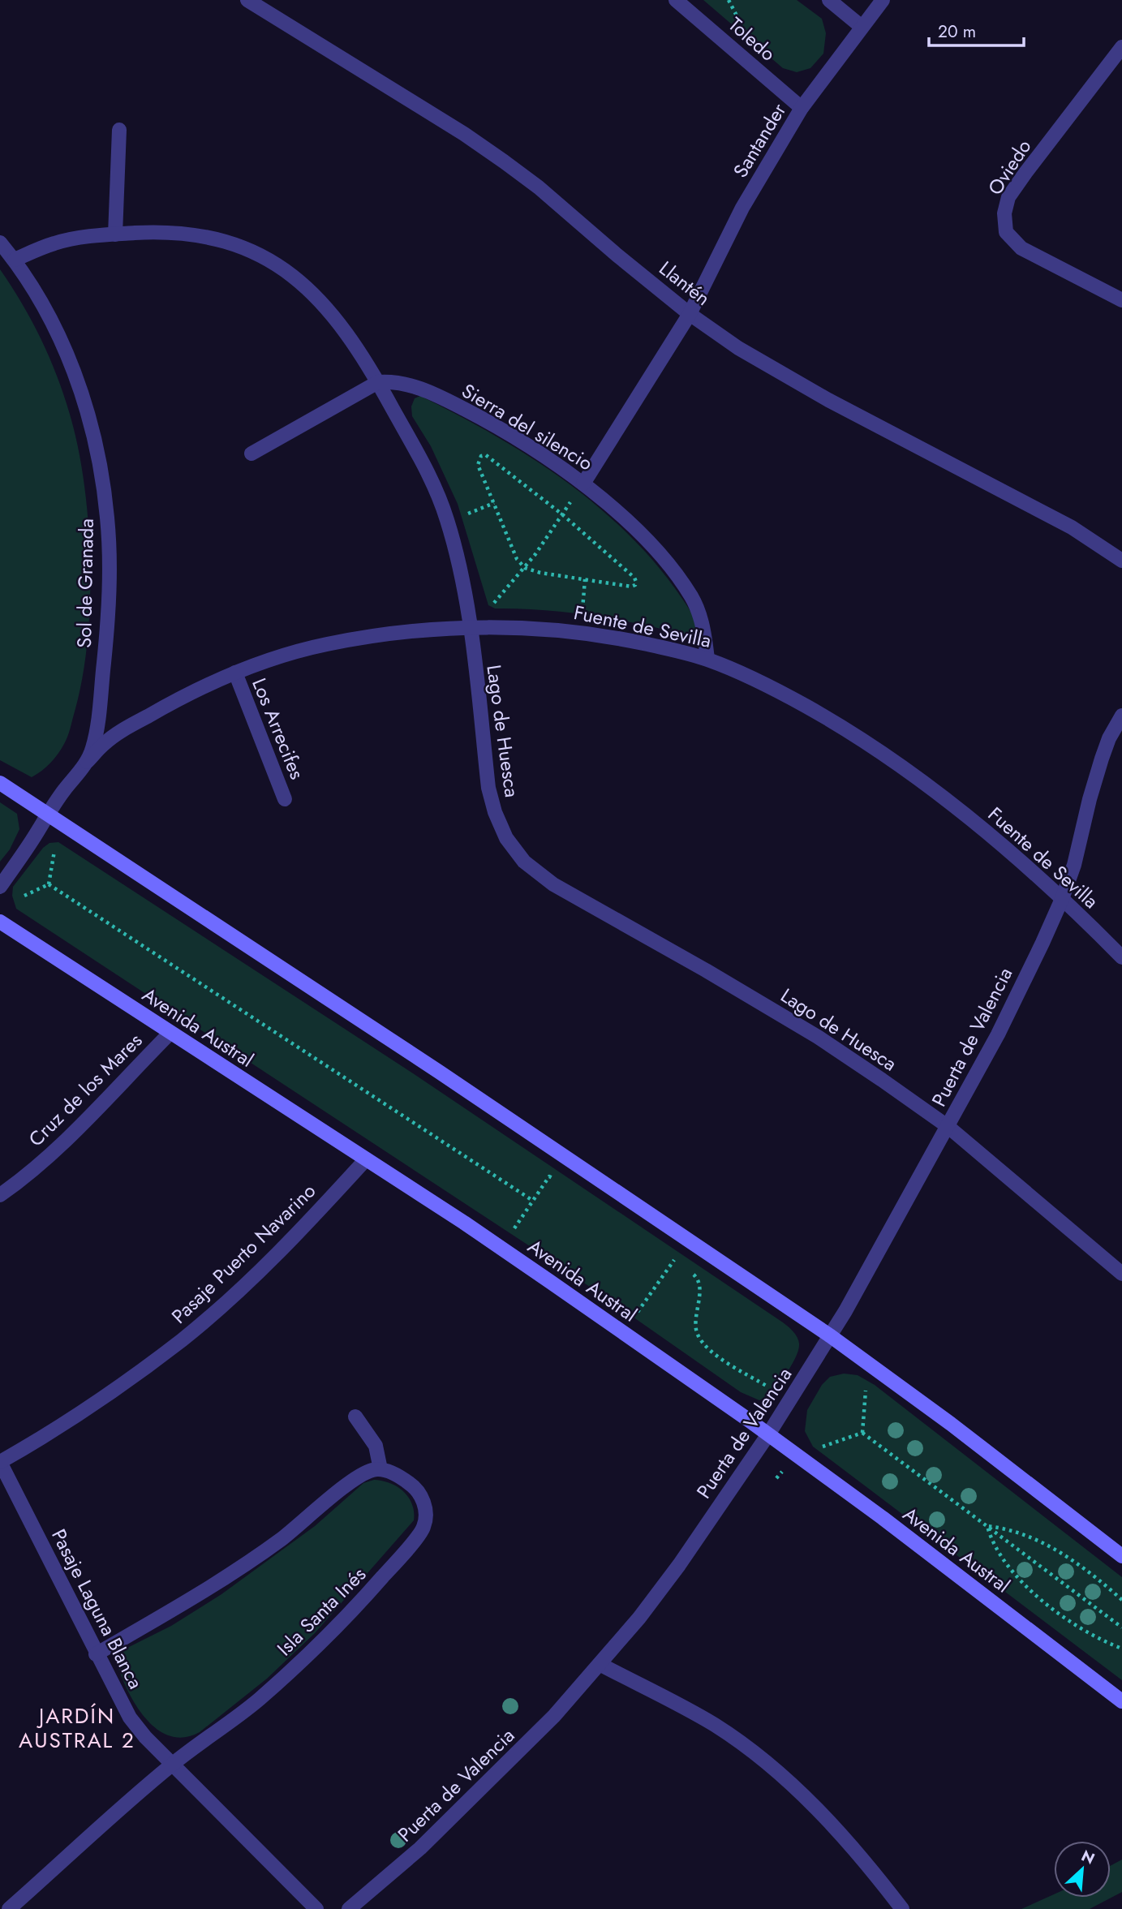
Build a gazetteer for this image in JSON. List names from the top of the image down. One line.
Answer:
{"streets":{"main road":["Avenida Austral"],"street":["Toledo","Santander","Oviedo","Llantén","Sierra del silencio","Sol de Granada","Fuente de Sevilla","Los Arrecifes","Lago de Huesca","Puerta de Valencia","Cruz de los Mares","Pasaje Puerto Navarino","Pasaje Laguna Blanca","Isla Santa Inés"]},"crossings":[["Toledo","Santander"],["Santander","Llantén"],["Santander","Sierra del silencio"],["Sierra del silencio","Fuente de Sevilla"],["Sierra del silencio","Lago de Huesca"],["Sol de Granada","Fuente de Sevilla"],["Sol de Granada","Lago de Huesca"],["Fuente de Sevilla","Los Arrecifes"],["Fuente de Sevilla","Lago de Huesca"],["Fuente de Sevilla","Puerta de Valencia"],["Lago de Huesca","Puerta de Valencia"],["Avenida Austral","Puerta de Valencia"],["Avenida Austral","Cruz de los Mares"],["Avenida Austral","Pasaje Puerto Navarino"],["Pasaje Puerto Navarino","Pasaje Laguna Blanca"],["Pasaje Laguna Blanca","Isla Santa Inés"]],"districts":["JARDÍN AUSTRAL 2"],"scale_bar":"20 m","north":"top right"}
